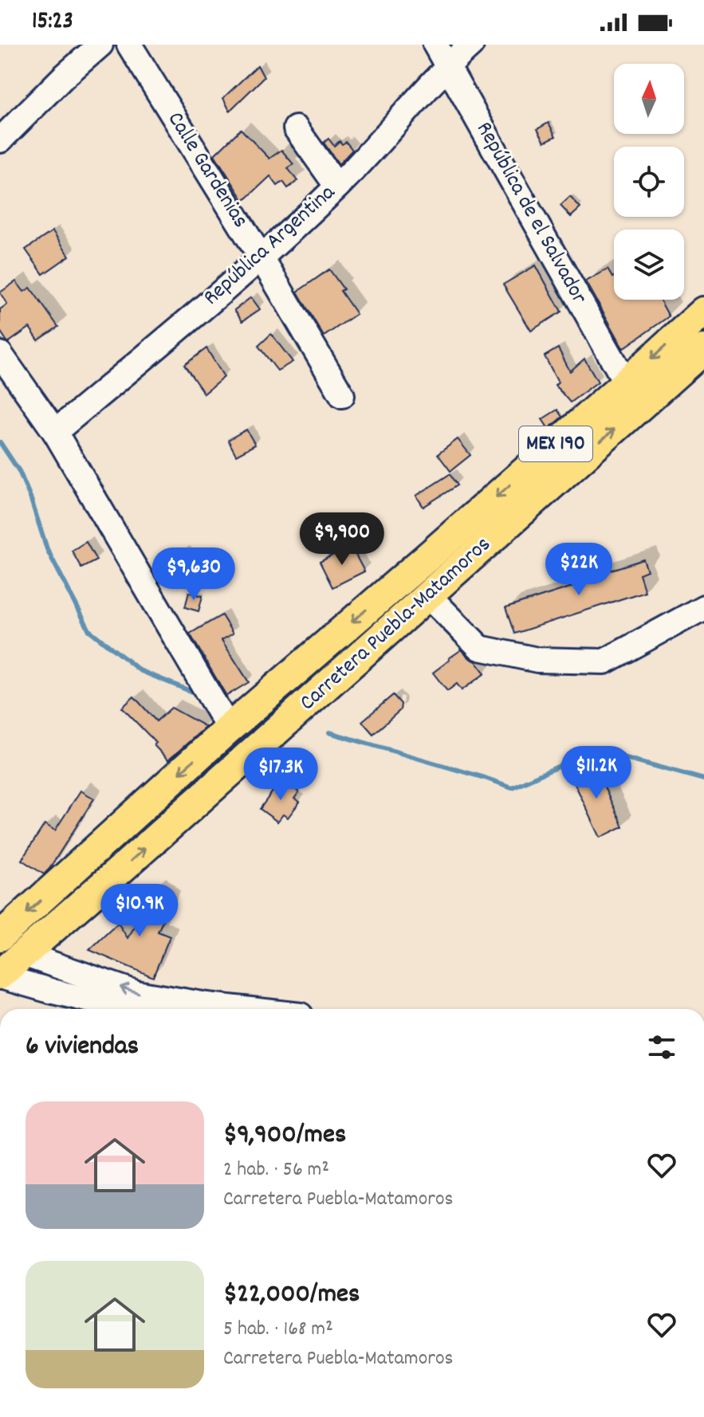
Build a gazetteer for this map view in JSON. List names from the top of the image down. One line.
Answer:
{"streets":{"main road":["MEX 190","Carretera Puebla-Matamoros"],"street":["Calle Gardenias","República de el Salvador","República Argentina"]},"crossings":[["Calle Gardenias","República Argentina"],["República de el Salvador","República Argentina"],["República de el Salvador","Carretera Puebla-Matamoros"]],"north":"top","page":{"status":"15:23","price":["$9,900","$22K","$9,630","$11.2K","$17.3K","$10.9K"],"heading":"6 viviendas","list":[{"name":"$9,900/mes","note":"2 hab. · 56 m² · Carretera Puebla-Matamoros"},{"name":"$22,000/mes","note":"5 hab. · 168 m² · Carretera Puebla-Matamoros"}]}}
